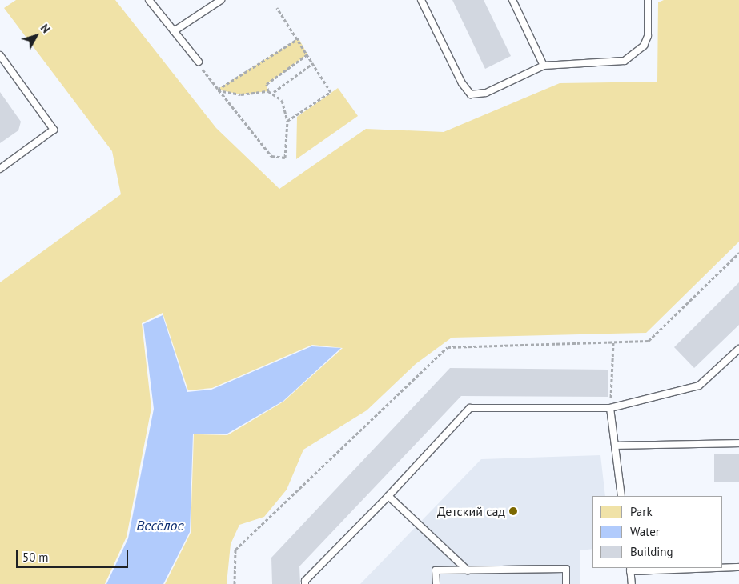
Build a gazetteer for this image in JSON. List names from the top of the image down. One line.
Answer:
{"water":["Весёлое"],"places":["Детский сад"],"legend":["Park","Water","Building"],"scale_bar":"50 m","north":"top right"}
